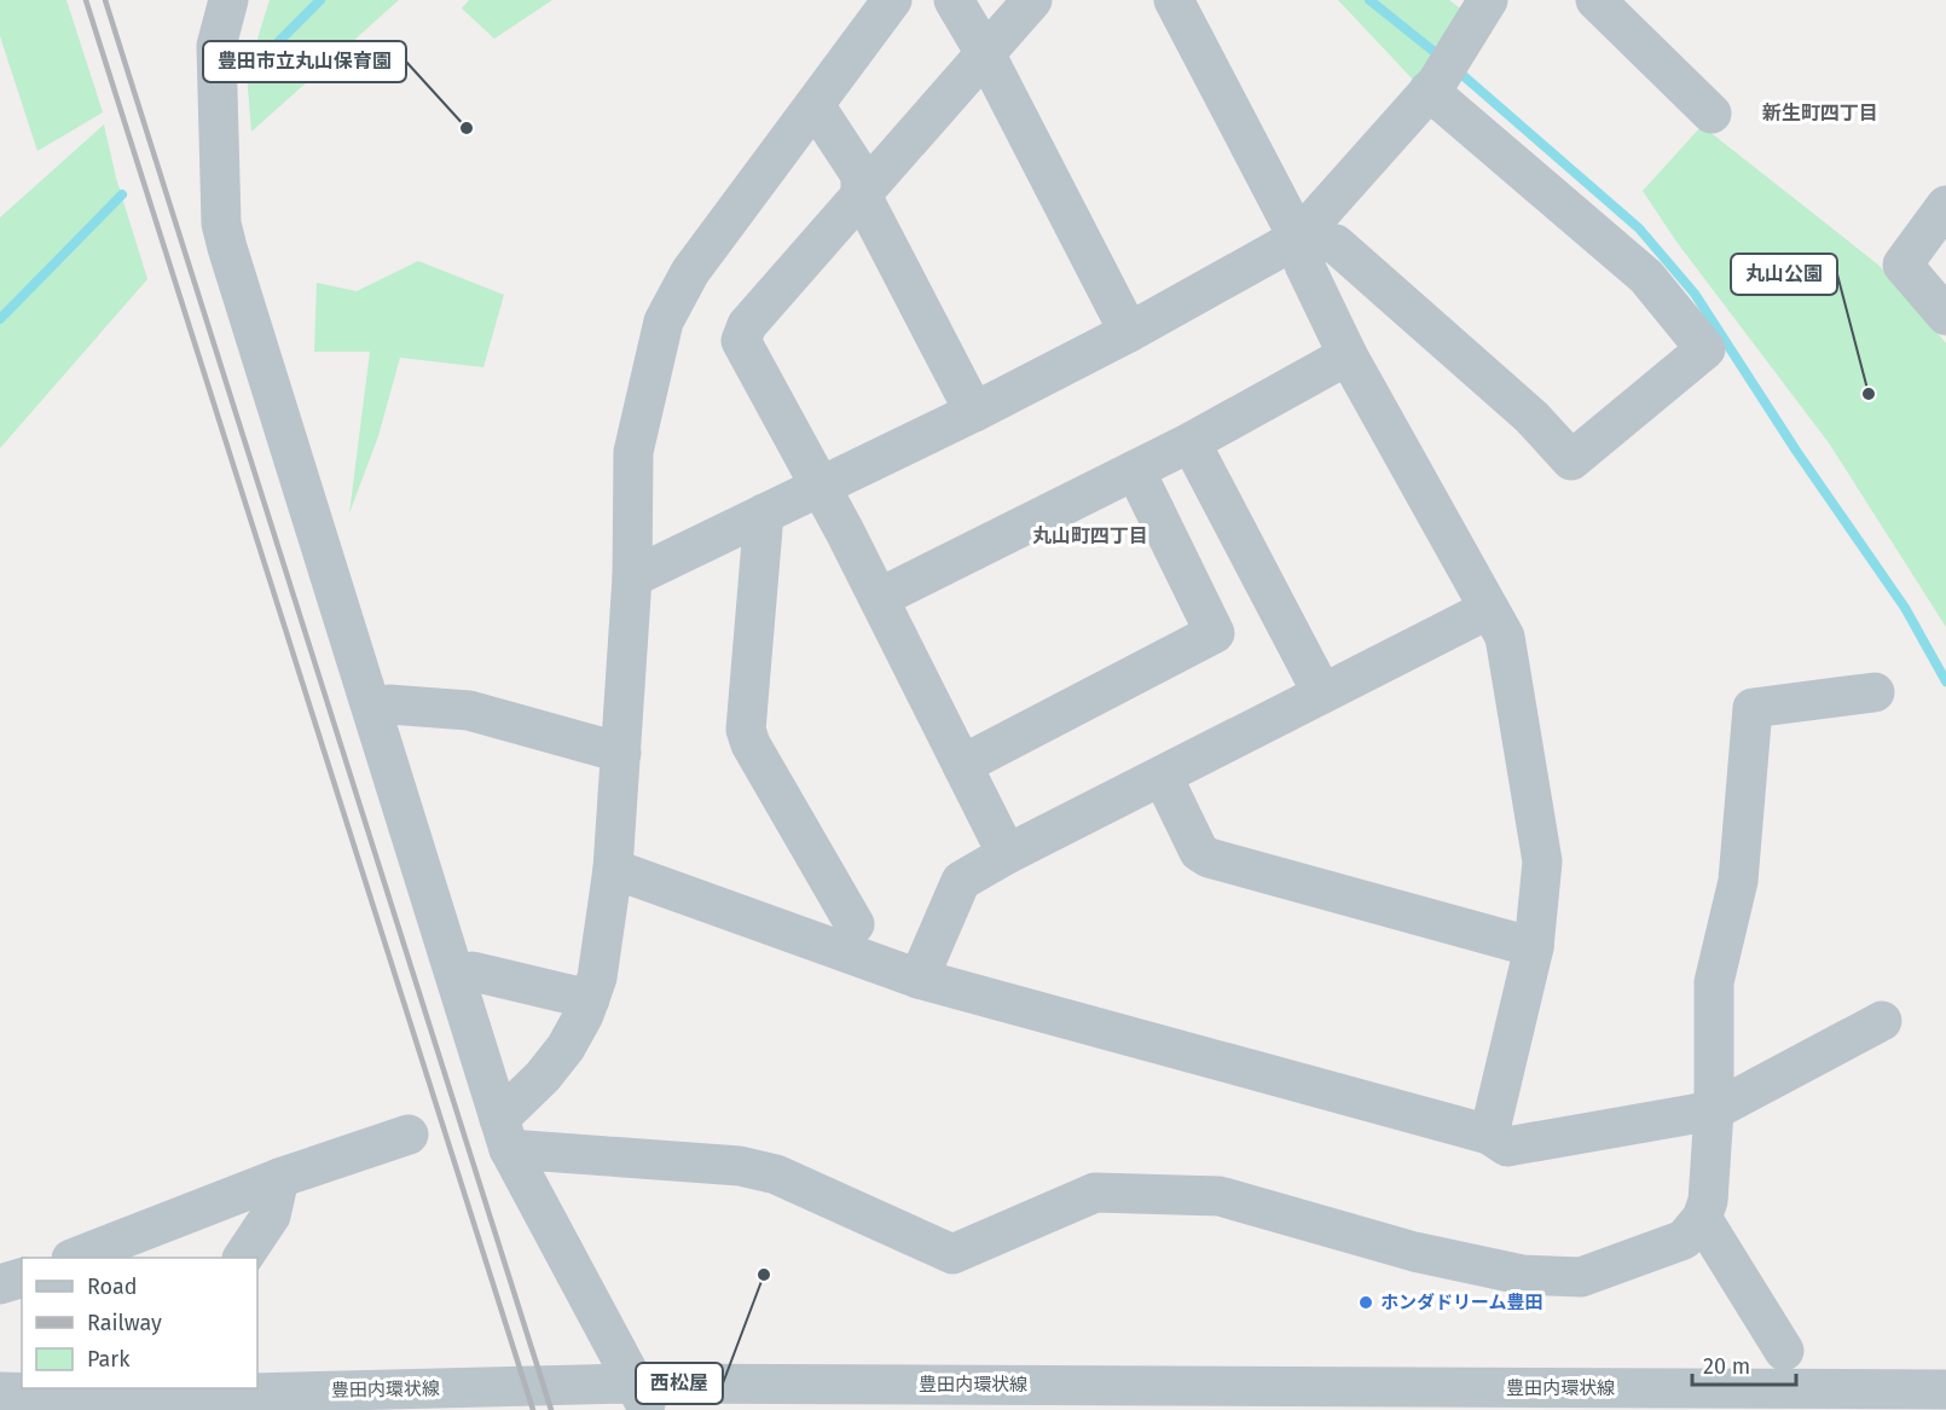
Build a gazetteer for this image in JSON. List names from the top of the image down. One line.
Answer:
{"streets":{"street":["豊田内環状線"]},"districts":["新生町四丁目","丸山町四丁目"],"places":["豊田市立丸山保育園","丸山公園","西松屋","ホンダドリーム豊田"],"legend":["Road","Railway","Park"],"scale_bar":"20 m"}
